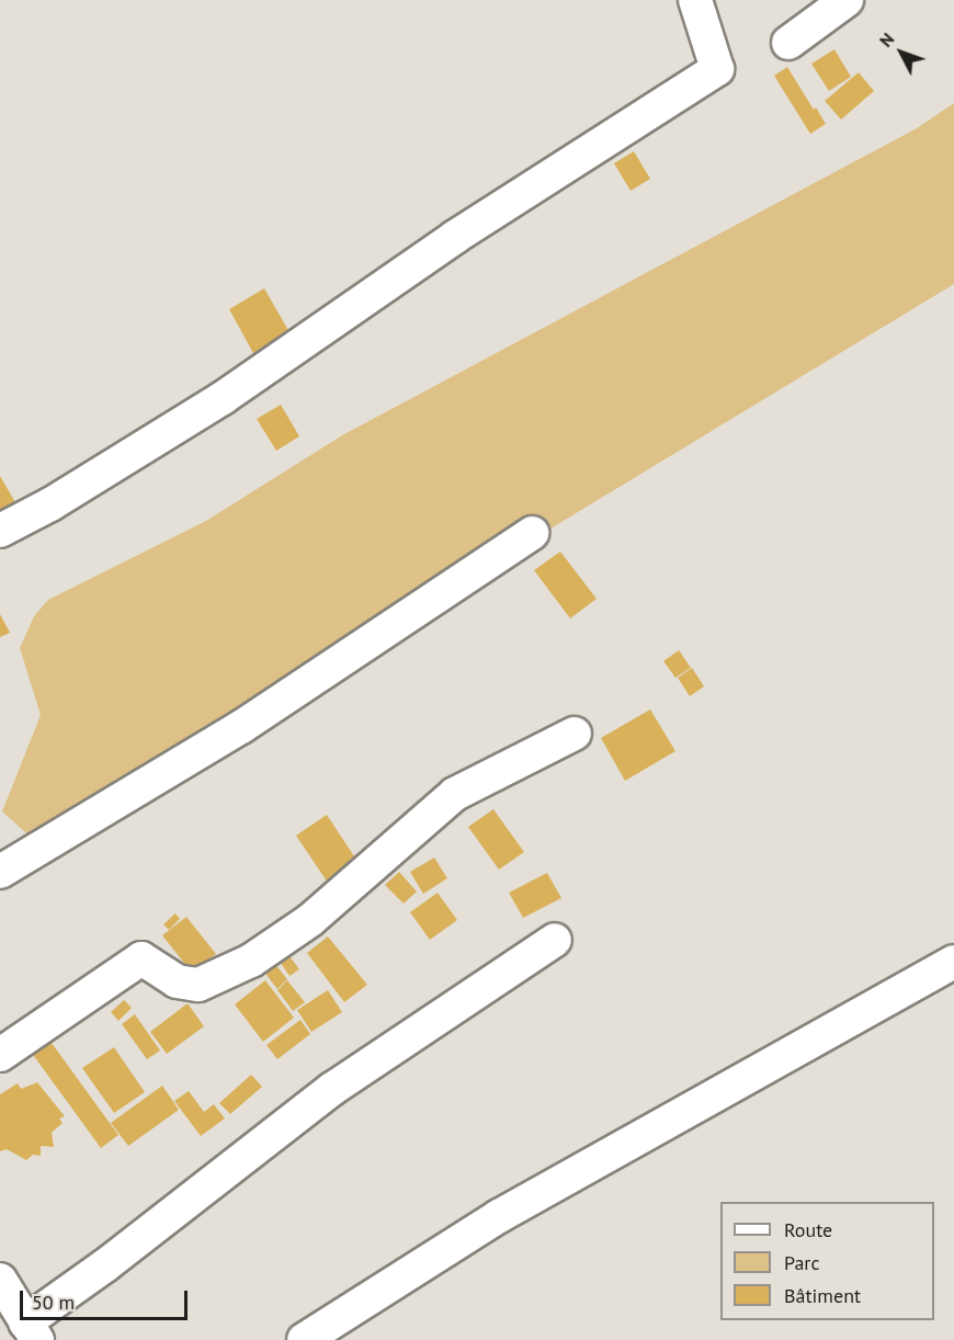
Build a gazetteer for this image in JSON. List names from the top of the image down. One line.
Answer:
{"legend":["Route","Parc","Bâtiment"],"scale_bar":"50 m","north":"top left"}
